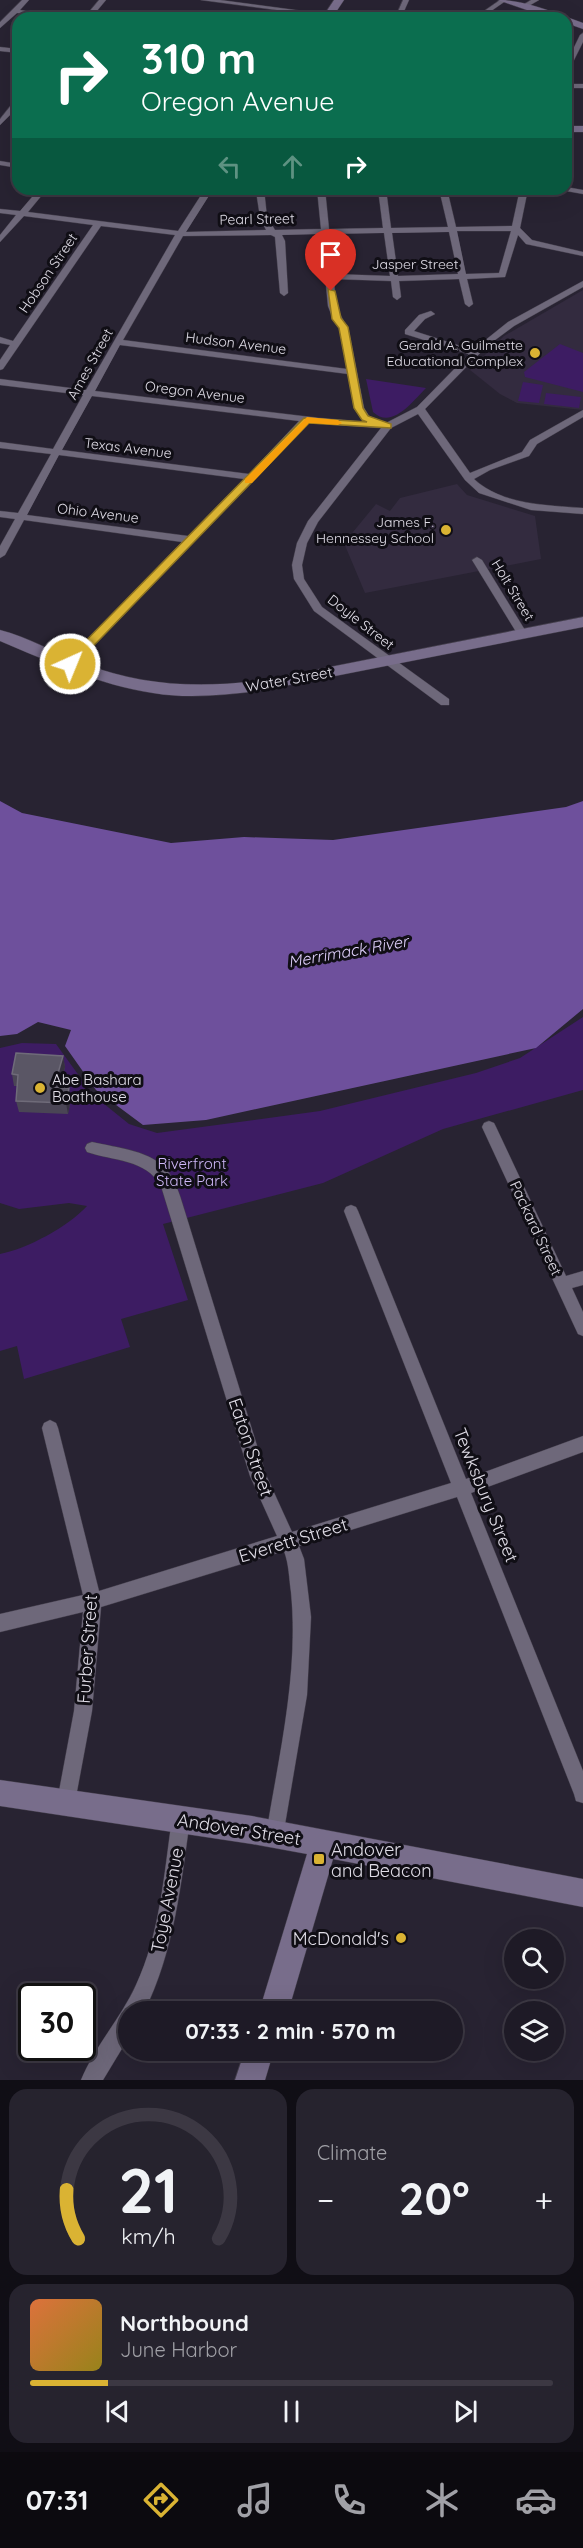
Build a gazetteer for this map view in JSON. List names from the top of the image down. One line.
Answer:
{"streets":{"main road":["Water Street","Andover Street"],"street":["Pearl Street","Jasper Street","Hobson Street","Hudson Avenue","Ames Street","Oregon Avenue","Texas Avenue","Ohio Avenue","Holt Street","Doyle Street","Packard Street","Eaton Street","Tewksbury Street","Everett Street","Furber Street","Toye Avenue"]},"crossings":[["Pearl Street","Jasper Street"],["Pearl Street","Hobson Street"],["Pearl Street","Ames Street"],["Hudson Avenue","Ames Street"],["Ames Street","Oregon Avenue"],["Ames Street","Texas Avenue"],["Ames Street","Ohio Avenue"],["Oregon Avenue","Doyle Street"],["Holt Street","Water Street"],["Doyle Street","Water Street"],["Eaton Street","Everett Street"],["Eaton Street","Andover Street"],["Tewksbury Street","Everett Street"],["Everett Street","Furber Street"],["Furber Street","Andover Street"],["Andover Street","Toye Avenue"]],"water":["Merrimack River"],"parks":["Riverfront State Park"],"places":{"other":["Gerald A. Guilmette Educational Complex","James F. Hennessey School","Abe Bashara Boathouse","McDonald's"],"transit":["Andover and Beacon"]},"page":{"turn":["310 m","Oregon Avenue"],"limit":"30","trip":"07:33 · 2 min · 570 m","tile":"Climate","heat":["−","20°","+"],"song":["Northbound","June Harbor"],"tabs":"07:31","gauge":["21","km/h"]}}
